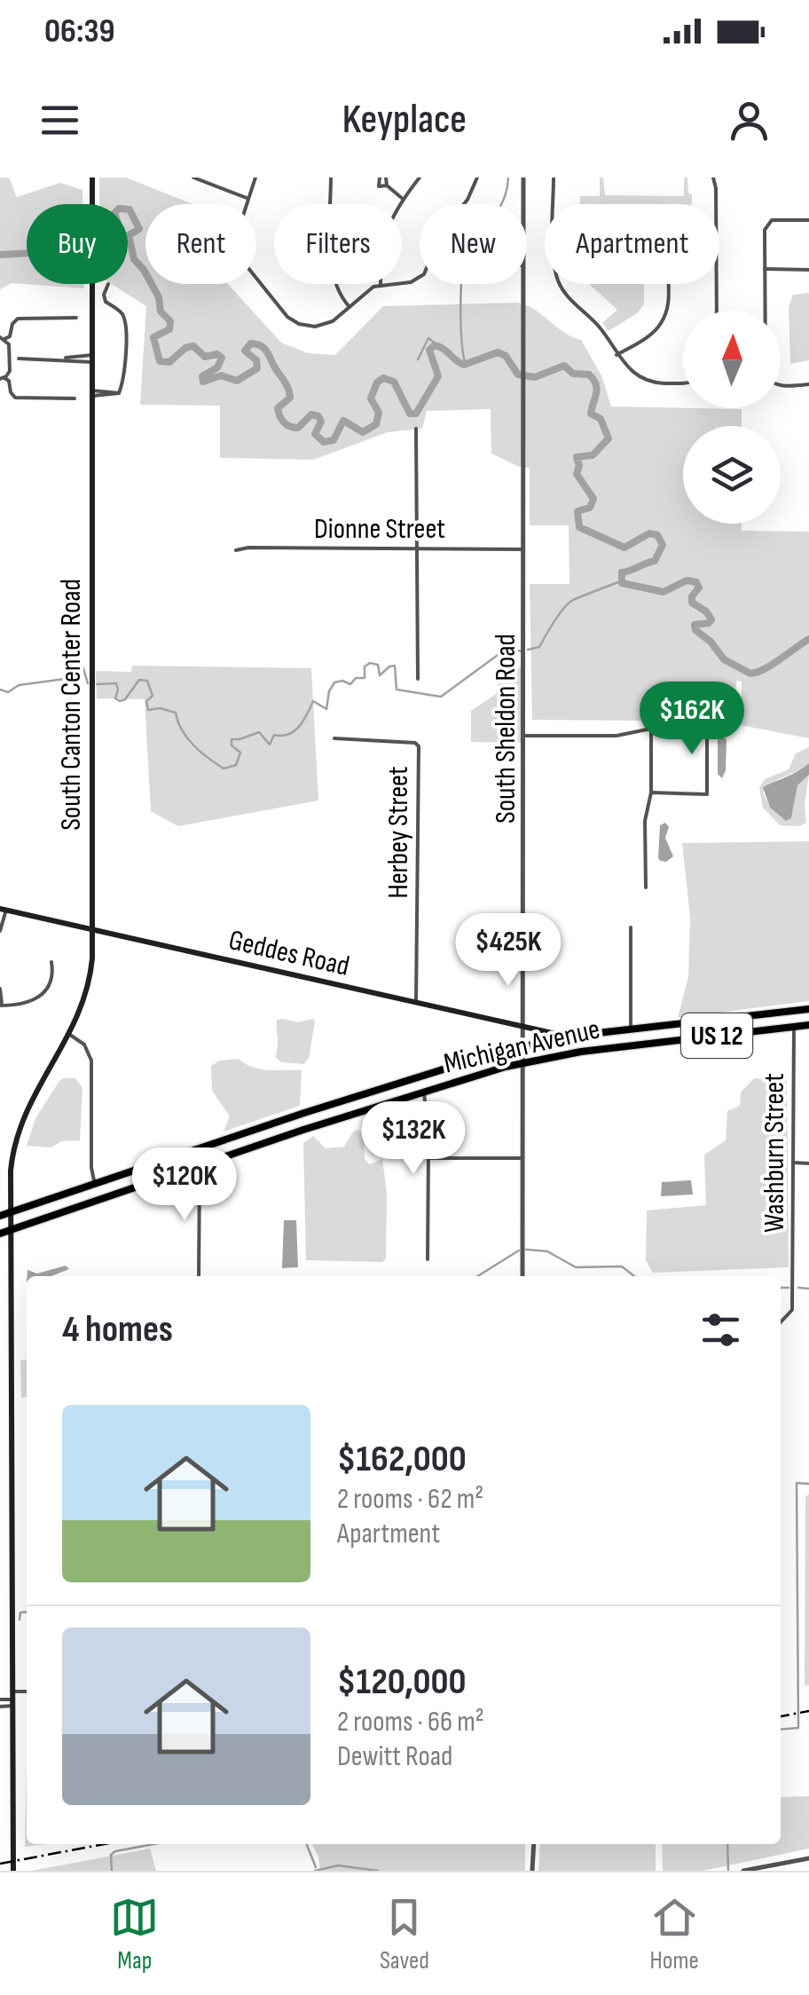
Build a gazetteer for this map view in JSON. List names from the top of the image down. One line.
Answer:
{"streets":{"main road":["South Canton Center Road","Geddes Road","US 12","Michigan Avenue"],"street":["Dionne Street","South Sheldon Road","Herbey Street","Washburn Street"]},"crossings":[["Dionne Street","South Sheldon Road"],["South Canton Center Road","Geddes Road"],["South Canton Center Road","Michigan Avenue"],["South Sheldon Road","Geddes Road"],["South Sheldon Road","Michigan Avenue"],["Herbey Street","Geddes Road"],["Geddes Road","Michigan Avenue"],["Michigan Avenue","Washburn Street"]],"north":"top","page":{"status":"06:39","header":"Keyplace","chip":["Buy","Rent","Filters","New","Apartment"],"price":["$162K","$425K","$132K","$120K"],"heading":"4 homes","list":[{"name":"$162,000","note":"2 rooms · 62 m² · Apartment"},{"name":"$120,000","note":"2 rooms · 66 m² · Dewitt Road"}],"tabs":["Map","Saved","Home"]}}
